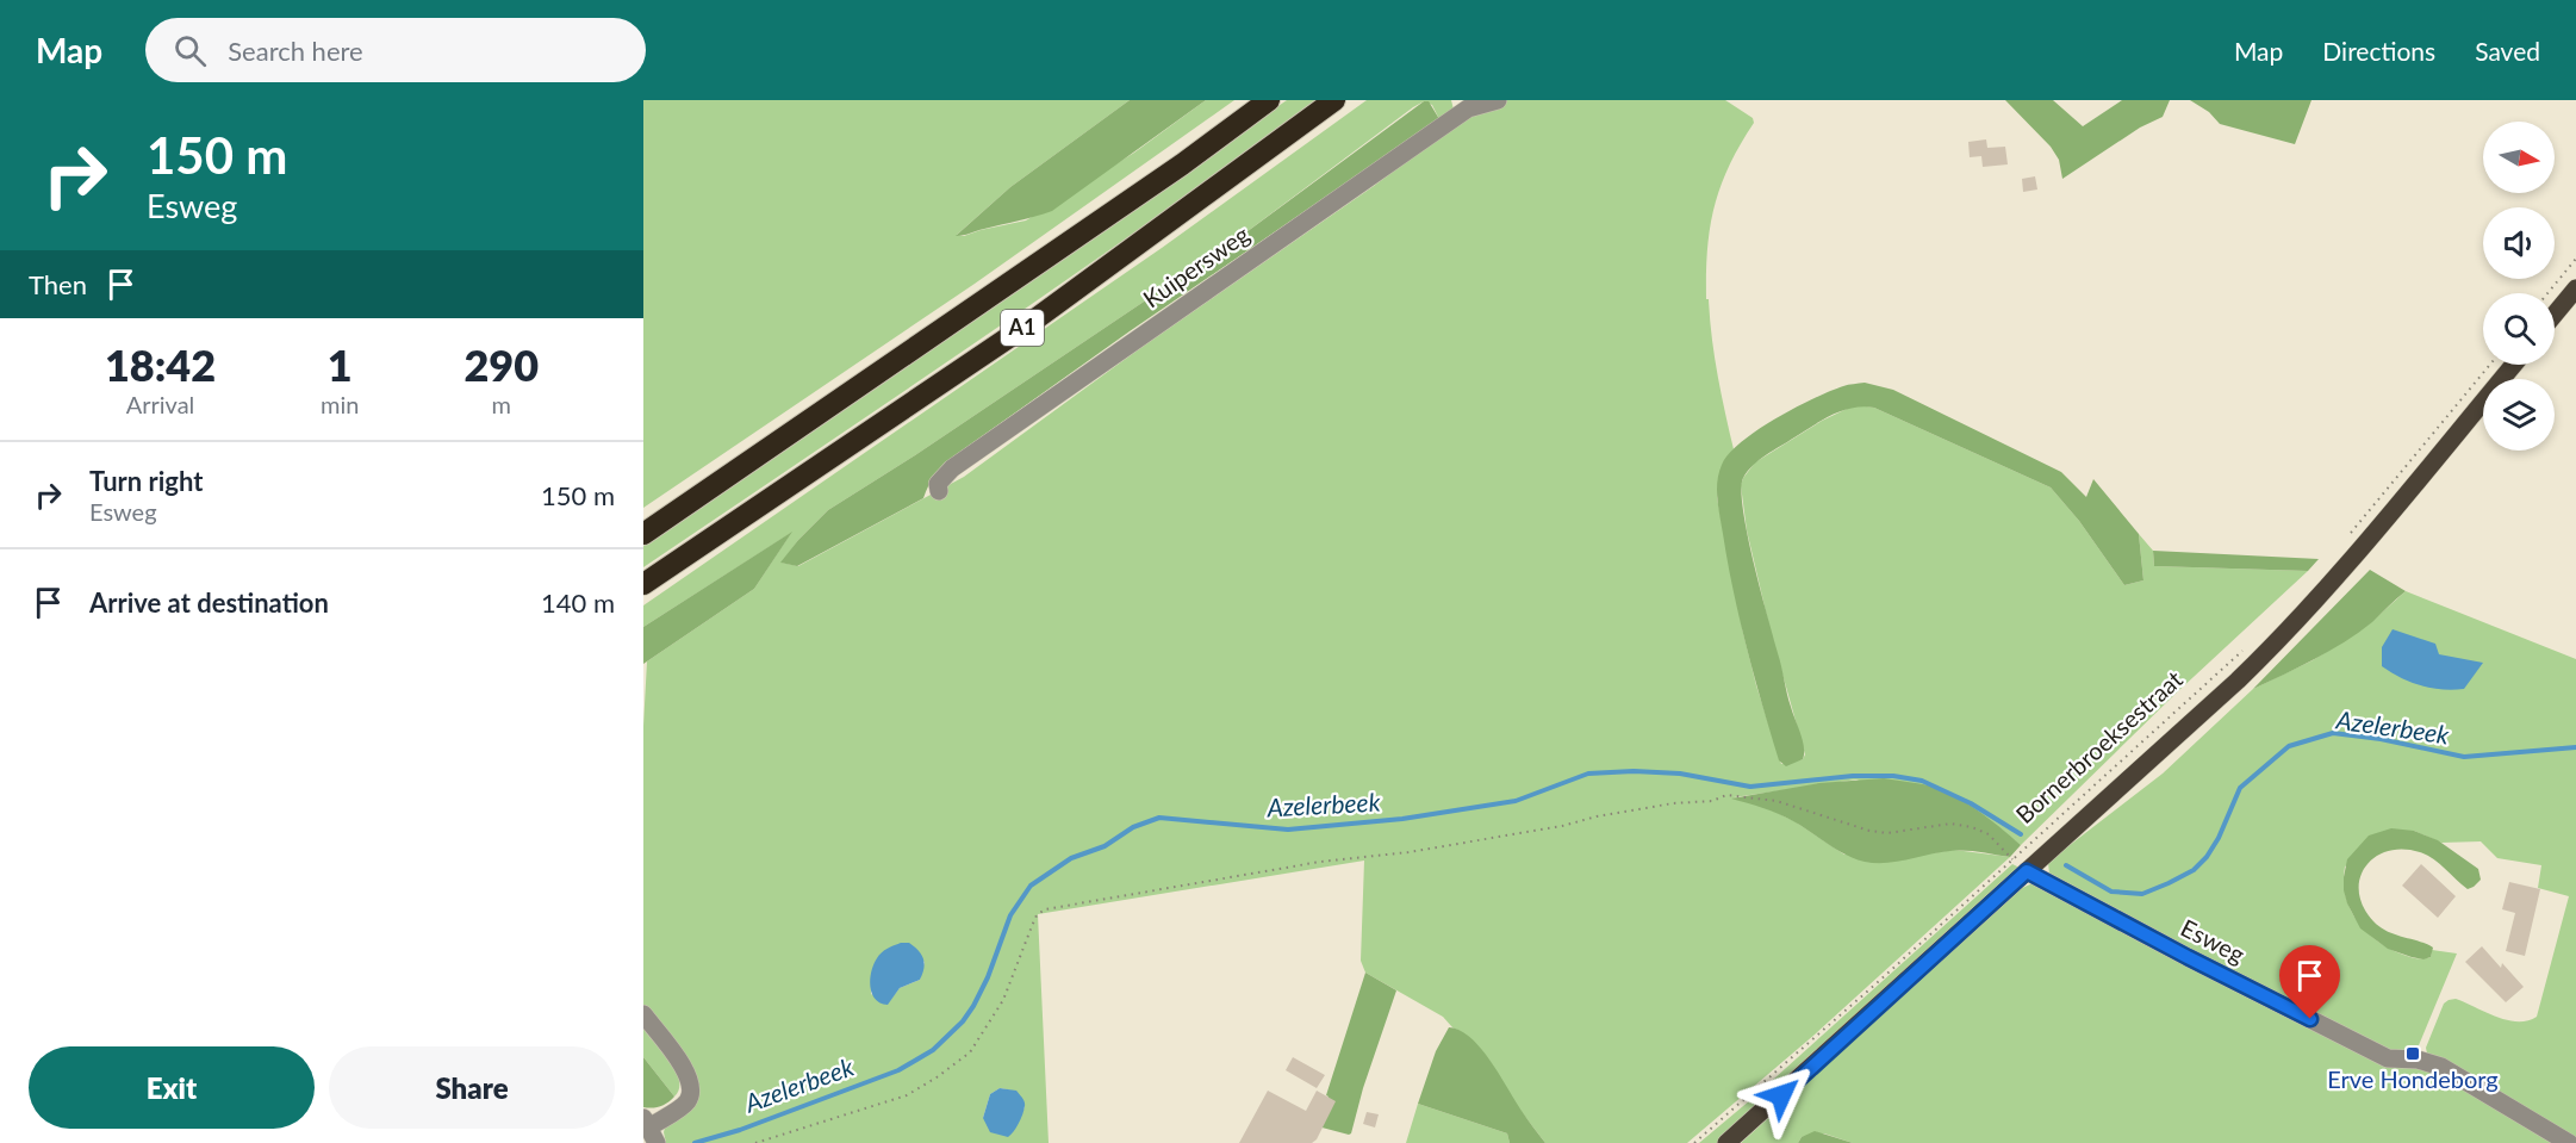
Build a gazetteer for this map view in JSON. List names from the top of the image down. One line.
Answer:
{"streets":{"highway":["A1"],"main road":["Bornerbroeksestraat"],"street":["Kuipersweg","Esweg"]},"crossings":[["Bornerbroeksestraat","Esweg"]],"water":["Azelerbeek"],"places":{"transit":["Erve Hondeborg"]},"north":"right","page":{"header":"Map","search":"Search here","nav":["Map","Directions","Saved"],"turn":["150 m","Esweg"],"then":"Then","eta":["18:42","Arrival","1","min","290","m"],"list":[{"name":"Turn right","note":"Esweg","value":"150 m"},{"name":"Arrive at destination","value":"140 m"}],"buttons":["Exit","Share"]}}
